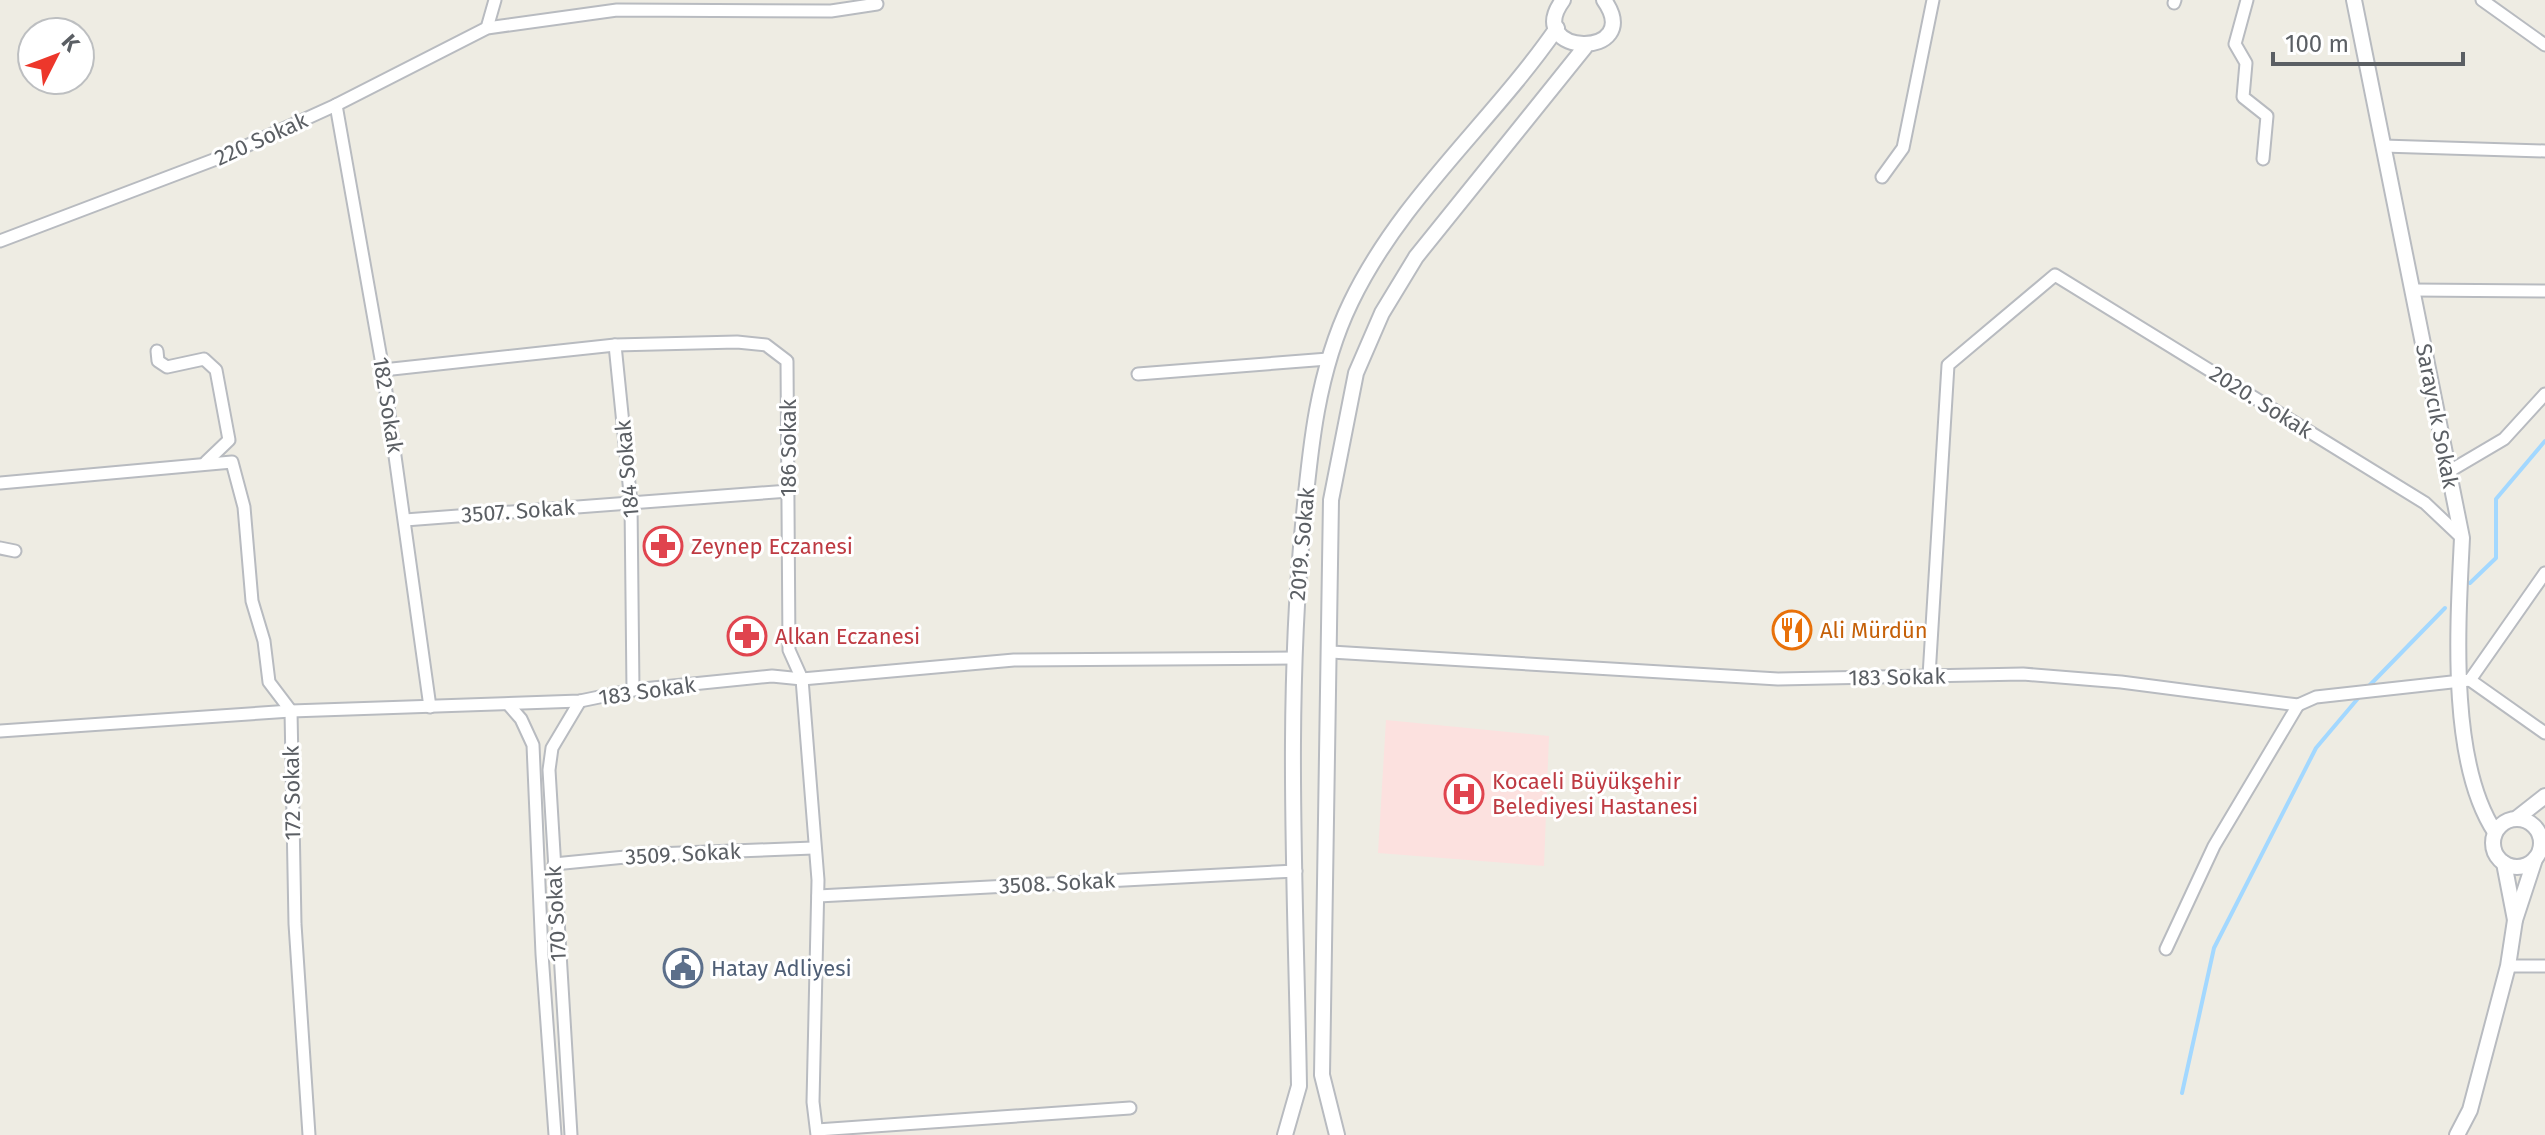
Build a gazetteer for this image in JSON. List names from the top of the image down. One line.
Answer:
{"streets":{"street":["220 Sokak","2020. Sokak","182 Sokak","Saraycık Sokak","186 Sokak","184 Sokak","3507. Sokak","2019. Sokak","183 Sokak","172 Sokak","3509. Sokak","3508. Sokak","170 Sokak"]},"crossings":[["220 Sokak","182 Sokak"],["2020. Sokak","Saraycık Sokak"],["2020. Sokak","183 Sokak"],["182 Sokak","186 Sokak"],["182 Sokak","3507. Sokak"],["182 Sokak","183 Sokak"],["Saraycık Sokak","183 Sokak"],["186 Sokak","184 Sokak"],["186 Sokak","3507. Sokak"],["186 Sokak","183 Sokak"],["186 Sokak","3509. Sokak"],["186 Sokak","3508. Sokak"],["184 Sokak","3507. Sokak"],["184 Sokak","183 Sokak"],["2019. Sokak","183 Sokak"],["2019. Sokak","3508. Sokak"],["183 Sokak","172 Sokak"],["183 Sokak","170 Sokak"],["3509. Sokak","170 Sokak"]],"places":{"pharmacy":["Zeynep Eczanesi","Alkan Eczanesi"],"restaurant":["Ali Mürdün"],"hospital":["Kocaeli Büyükşehir Belediyesi Hastanesi"],"public building":["Hatay Adliyesi"]},"scale_bar":"100 m","north":"top right"}
